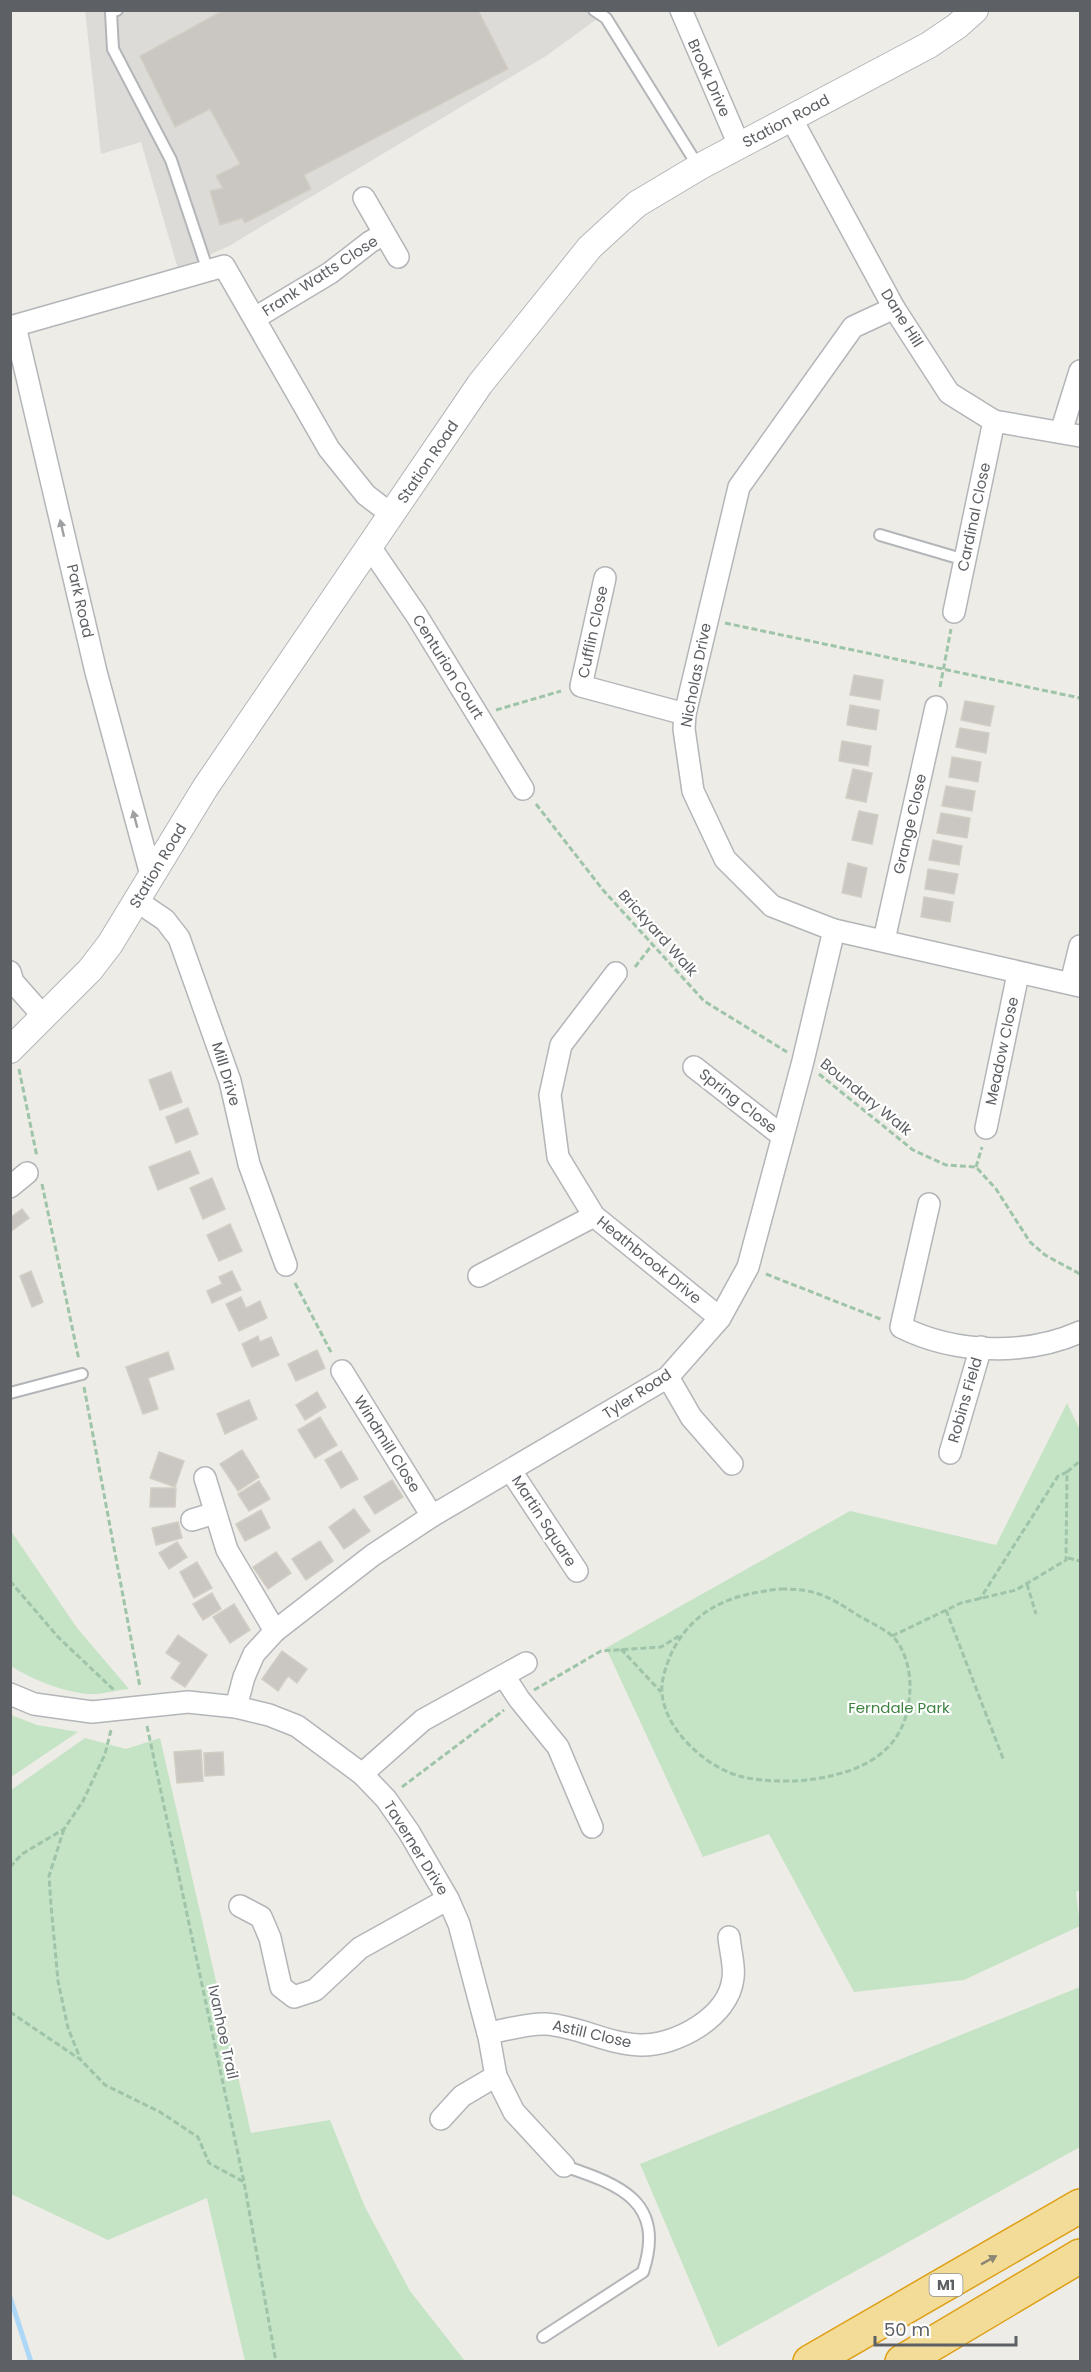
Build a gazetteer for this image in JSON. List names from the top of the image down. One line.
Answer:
{"streets":{"highway":["M1"],"street":["Brook Drive","Station Road","Frank Watts Close","Dane Hill","Cardinal Close","Park Road","Cufflin Close","Centurion Court","Nicholas Drive","Grange Close","Meadow Close","Mill Drive","Spring Close","Heathbrook Drive","Tyler Road","Robins Field","Windmill Close","Martin Square","Taverner Drive","Astill Close"],"path":["Brickyard Walk","Boundary Walk","Ivanhoe Trail"]},"crossings":[["Brook Drive","Station Road"],["Station Road","Dane Hill"],["Station Road","Park Road"],["Station Road","Centurion Court"],["Station Road","Mill Drive"],["Dane Hill","Cardinal Close"],["Dane Hill","Nicholas Drive"],["Cufflin Close","Nicholas Drive"],["Centurion Court","Brickyard Walk"],["Nicholas Drive","Grange Close"],["Nicholas Drive","Meadow Close"],["Nicholas Drive","Tyler Road"],["Brickyard Walk","Boundary Walk"],["Brickyard Walk","Tyler Road"],["Boundary Walk","Tyler Road"],["Spring Close","Tyler Road"],["Heathbrook Drive","Tyler Road"],["Tyler Road","Windmill Close"],["Tyler Road","Martin Square"],["Tyler Road","Taverner Drive"],["Taverner Drive","Ivanhoe Trail"],["Taverner Drive","Astill Close"]],"one_way":["Park Road"],"parks":["Ferndale Park"],"scale_bar":"50 m"}
